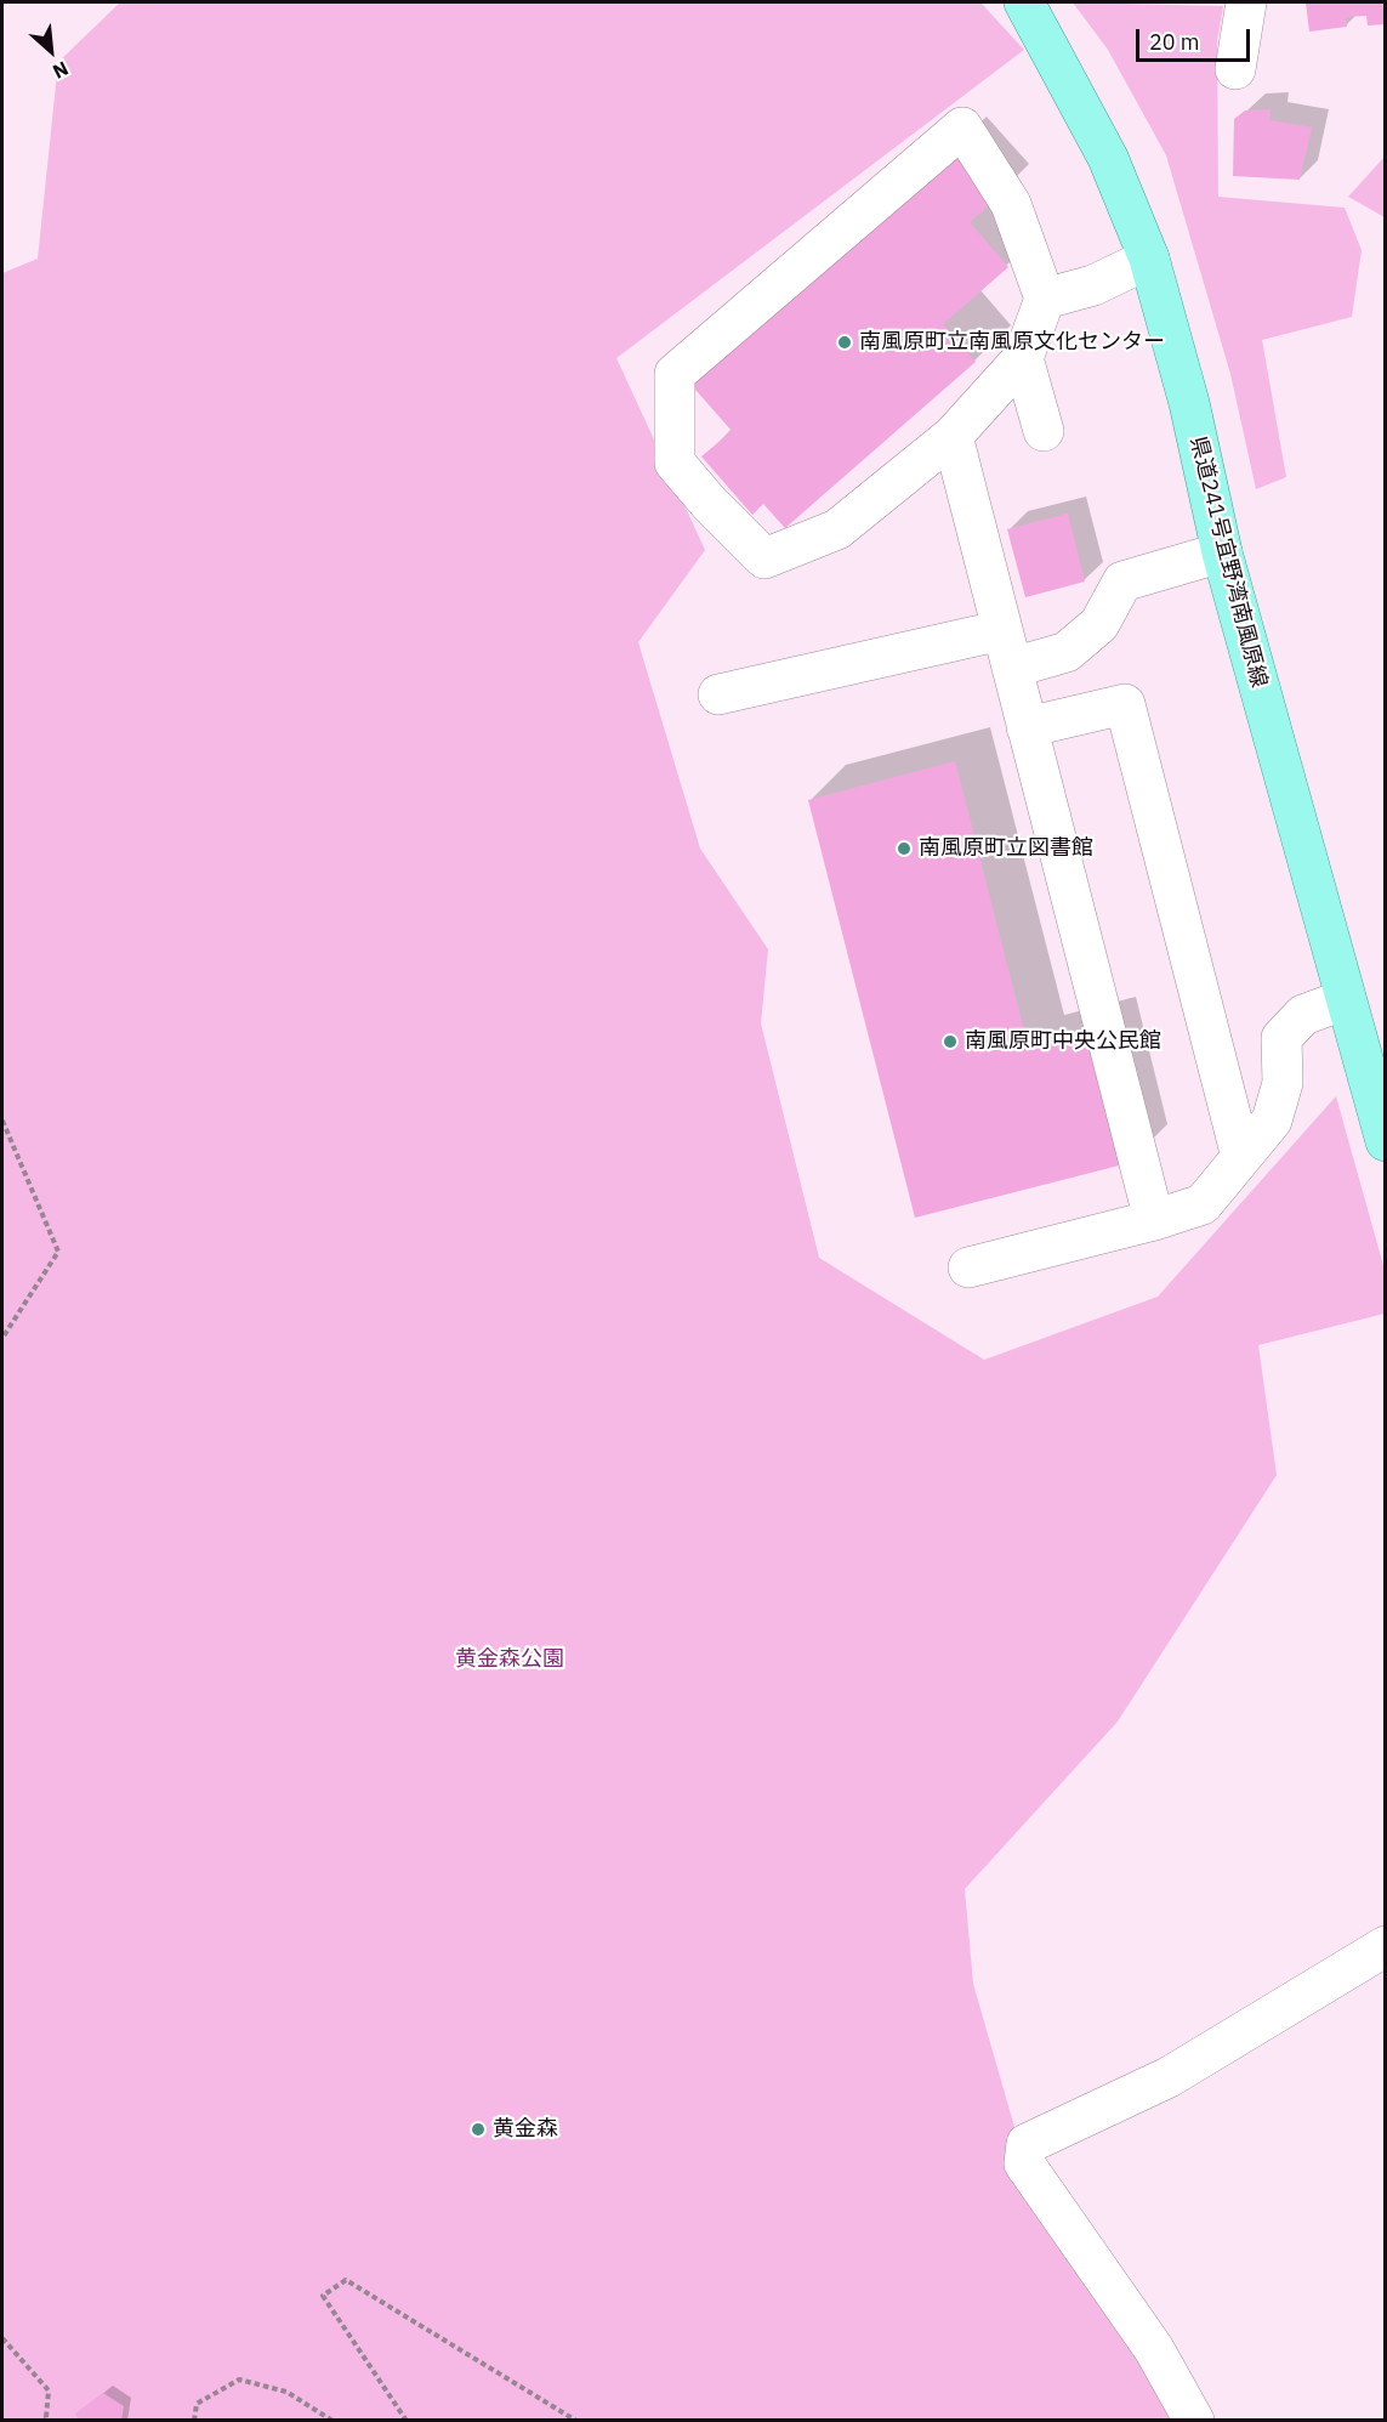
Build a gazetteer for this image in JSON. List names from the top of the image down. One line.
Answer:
{"streets":{"main road":["県道241号宜野湾南風原線"]},"parks":["黄金森公園"],"places":["南風原町立南風原文化センター","南風原町立図書館","南風原町中央公民館","黄金森"],"scale_bar":"20 m","north":"bottom right"}
